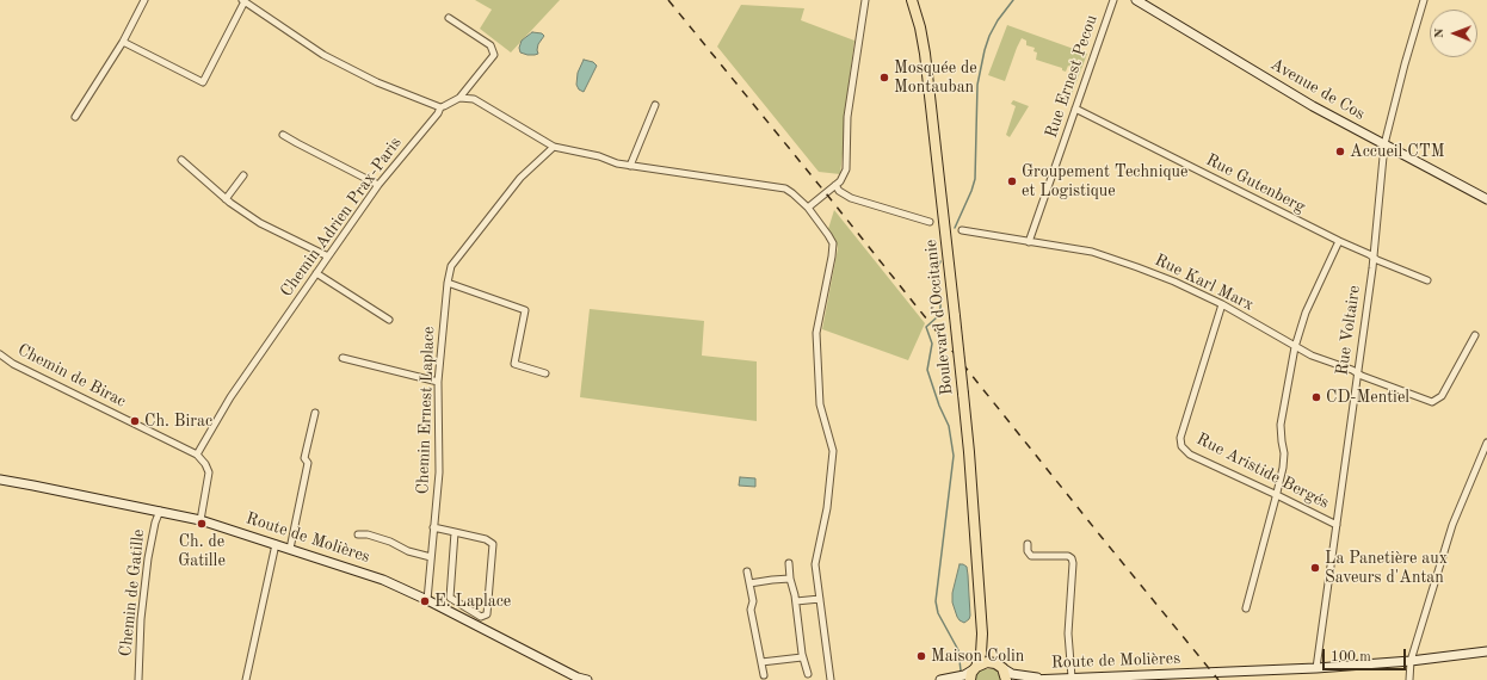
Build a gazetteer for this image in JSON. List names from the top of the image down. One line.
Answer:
{"streets":{"main road":["Avenue de Cos","Boulevard d'Occitanie","Route de Molières"],"street":["Rue Ernest Pecou","Rue Gutenberg","Chemin Adrien Prax-Paris","Rue Karl Marx","Rue Voltaire","Chemin de Birac","Chemin Ernest Laplace","Rue Aristide Bergés","Chemin de Gatille"]},"crossings":[["Rue Ernest Pecou","Rue Gutenberg"],["Rue Ernest Pecou","Rue Karl Marx"],["Avenue de Cos","Rue Voltaire"],["Rue Gutenberg","Rue Voltaire"],["Chemin Adrien Prax-Paris","Chemin de Birac"],["Rue Karl Marx","Rue Voltaire"],["Rue Karl Marx","Rue Aristide Bergés"],["Boulevard d'Occitanie","Route de Molières"],["Rue Voltaire","Rue Aristide Bergés"],["Rue Voltaire","Route de Molières"],["Chemin Ernest Laplace","Route de Molières"],["Route de Molières","Chemin de Gatille"]],"places":["Mosquée de Montauban","Accueil CTM","Groupement Technique et Logistique","CD-Mentiel","Ch. Birac","Ch. de Gatille","La Panetière aux Saveurs d'Antan","E. Laplace","Maison Colin"],"scale_bar":"100 m","north":"left"}
